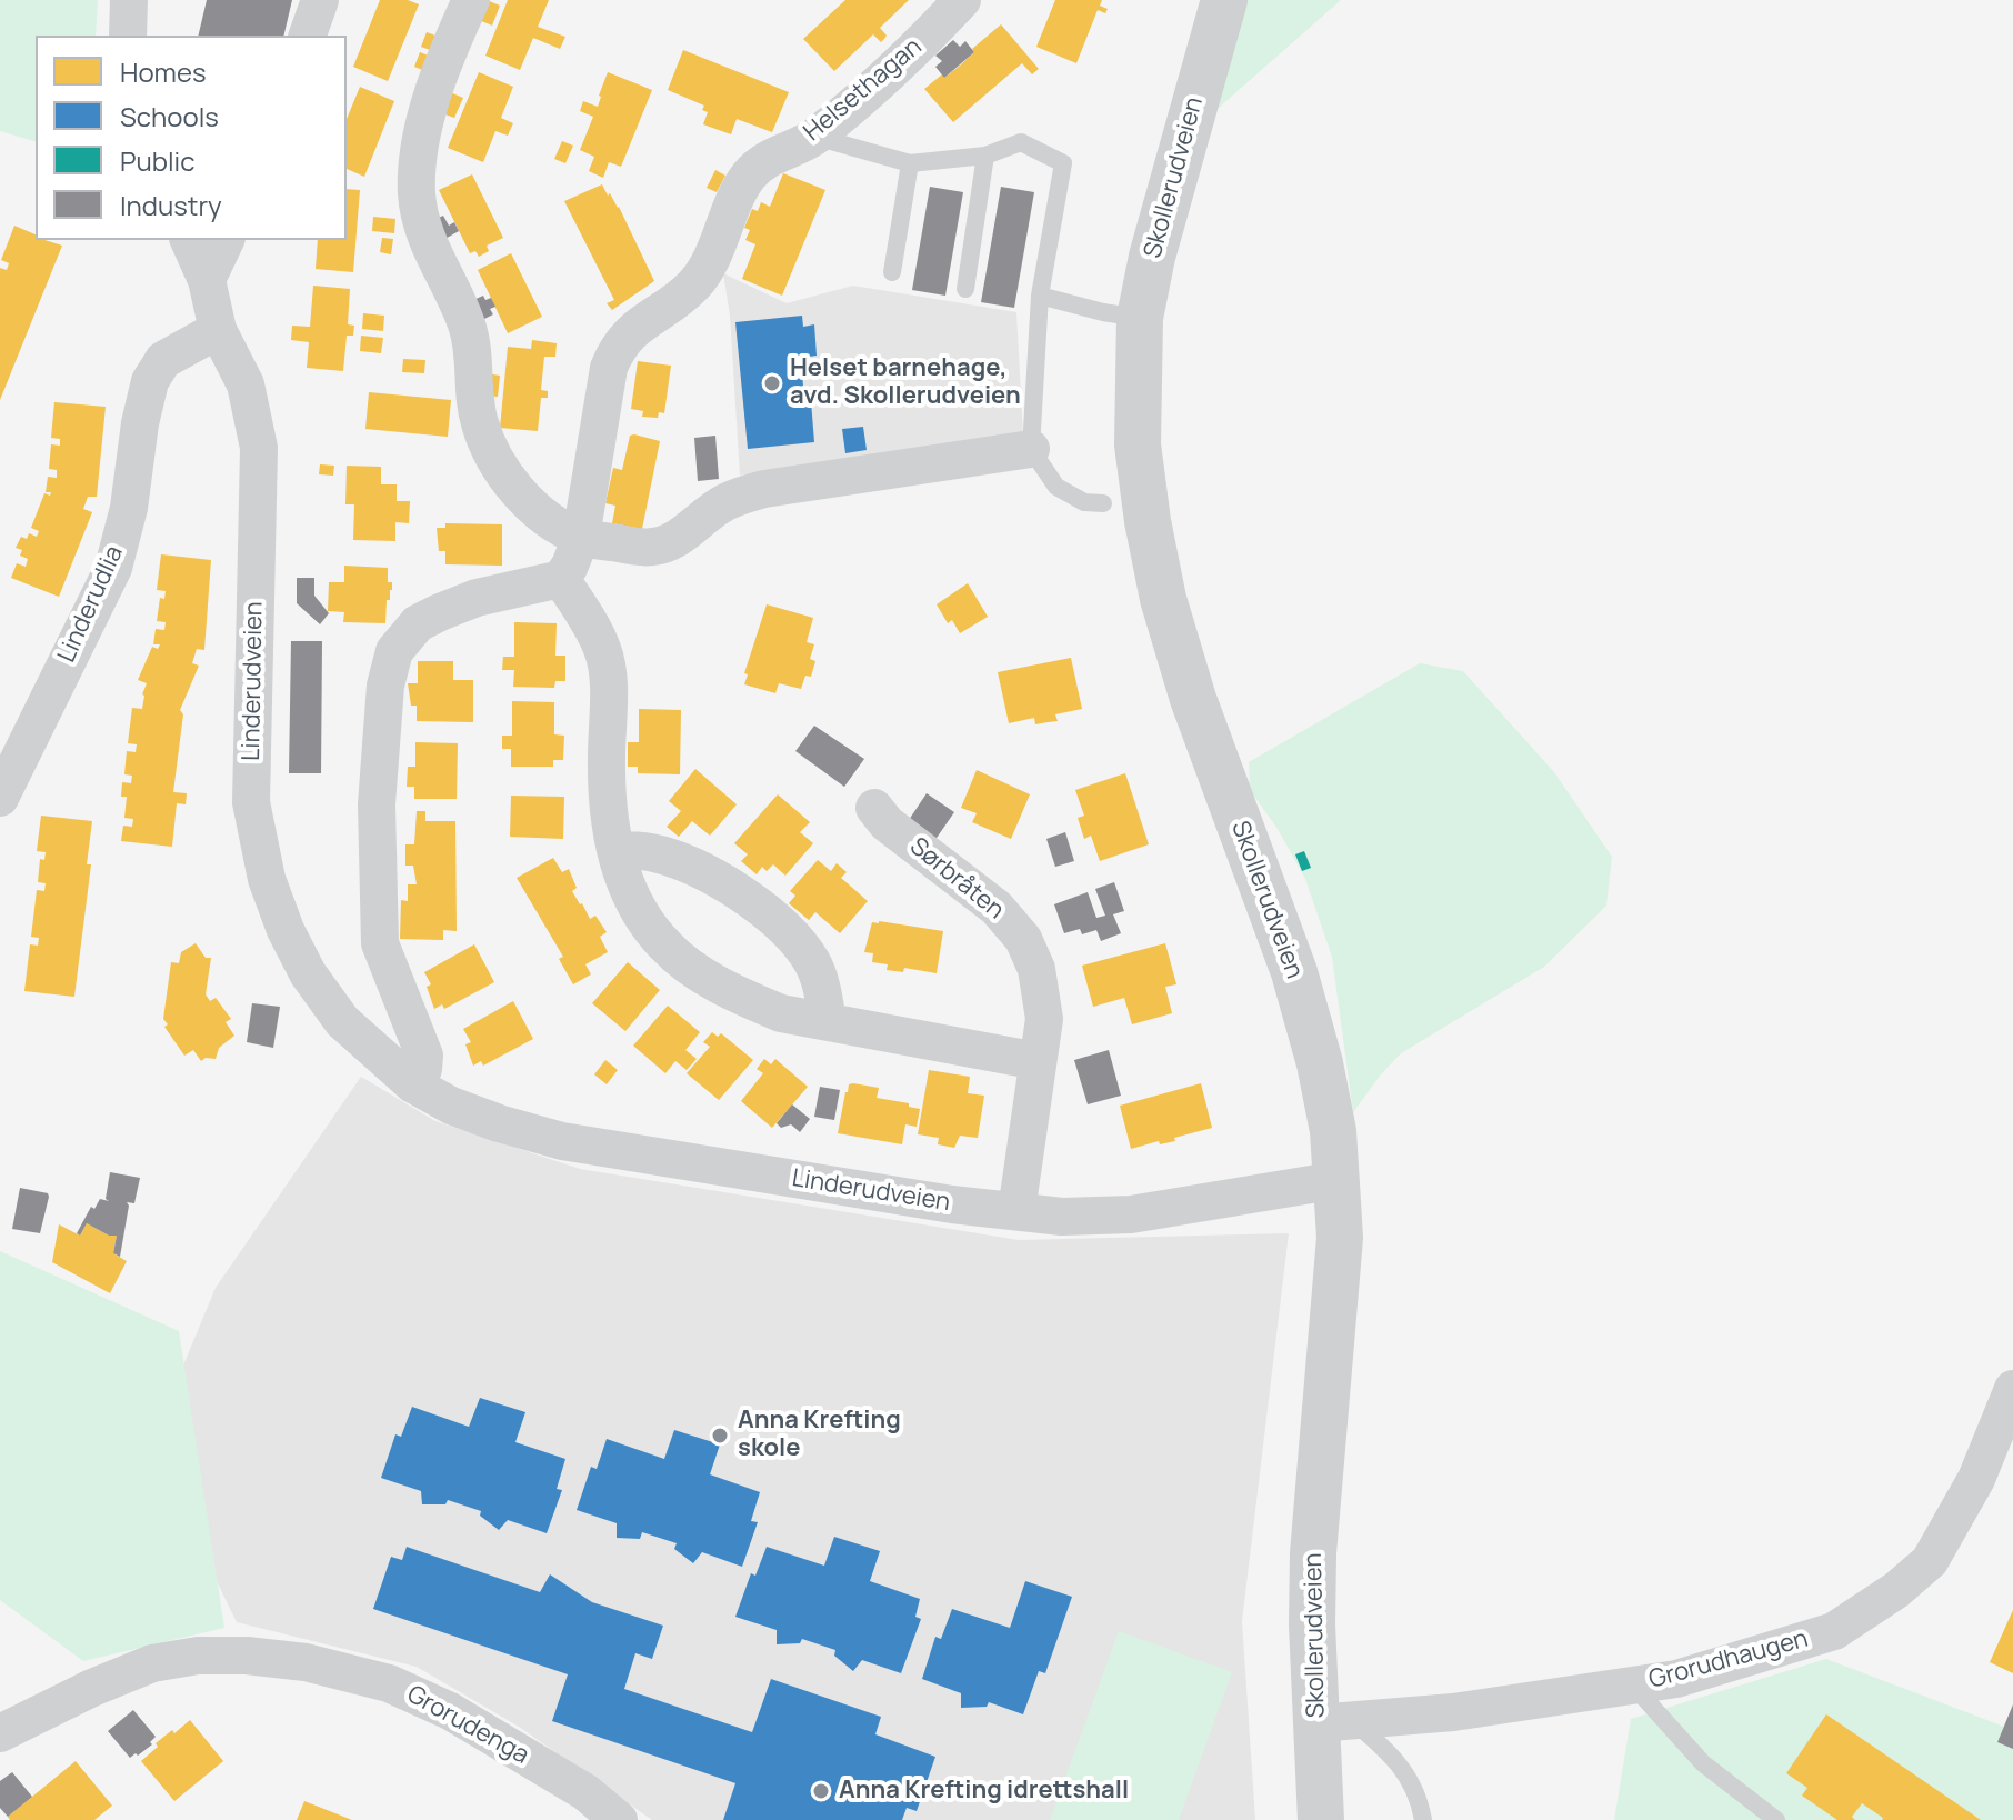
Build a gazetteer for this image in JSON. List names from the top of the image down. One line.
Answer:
{"streets":{"street":["Helsethagan","Skollerudveien","Linderudlia","Linderudveien","Sørbråten","Grorudhaugen","Grorudenga"]},"crossings":[["Skollerudveien","Linderudveien"],["Skollerudveien","Grorudhaugen"],["Linderudlia","Linderudveien"],["Linderudveien","Sørbråten"]],"places":["Helset barnehage, avd. Skollerudveien","Anna Krefting skole","Anna Krefting idrettshall"],"legend":["Homes","Schools","Public","Industry"]}
